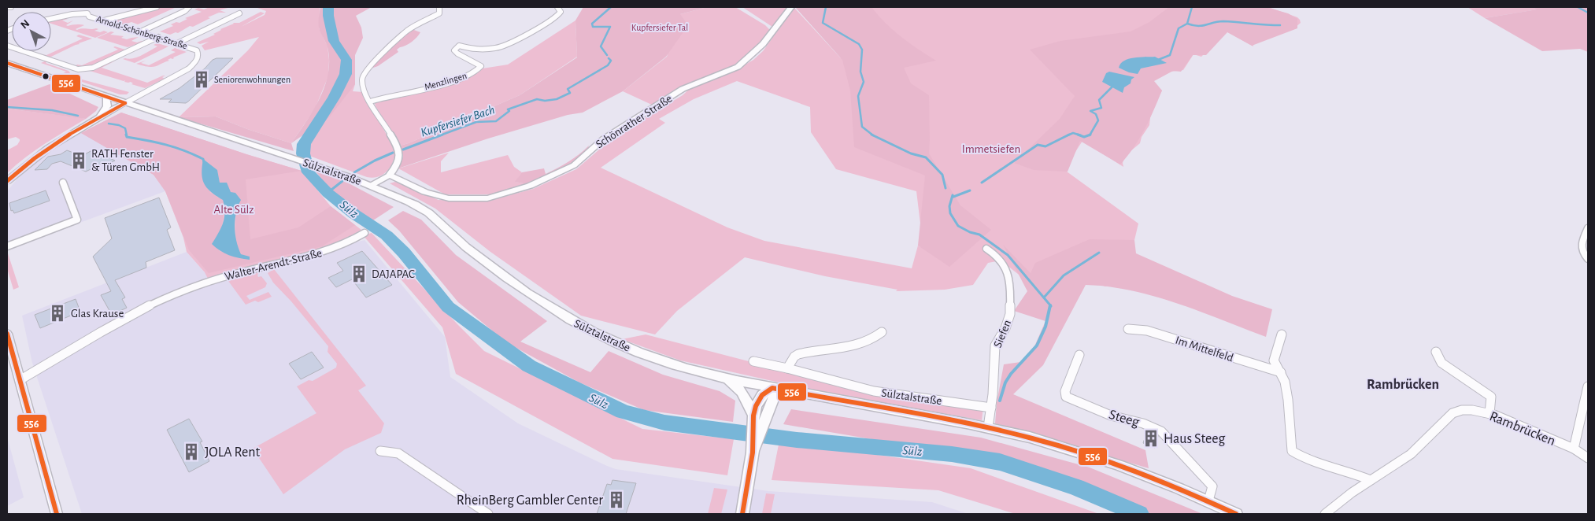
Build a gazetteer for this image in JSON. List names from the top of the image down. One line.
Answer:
{"streets":{"main road":["Sülztalstraße"],"street":["Arnold-Schönberg-Straße","Menzlingen","Schönrather Straße","Walter-Arendt-Straße","Siefen","Im Mittelfeld","Steeg","Rambrücken"]},"crossings":[["Arnold-Schönberg-Straße","Sülztalstraße"],["Sülztalstraße","Siefen"],["Sülztalstraße","Steeg"]],"districts":["Rambrücken"],"water":["Kupfersiefer Bach","Sülz"],"parks":["Kupfersiefer Tal","Immetsiefen","Alte Sülz"],"places":{"building":["Seniorenwohnungen","RATH Fenster & Türen GmbH","DAJAPAC","Glas Krause","Haus Steeg","JOLA Rent","RheinBerg Gambler Center"]},"lines":["transit line 556"],"north":"top left"}
